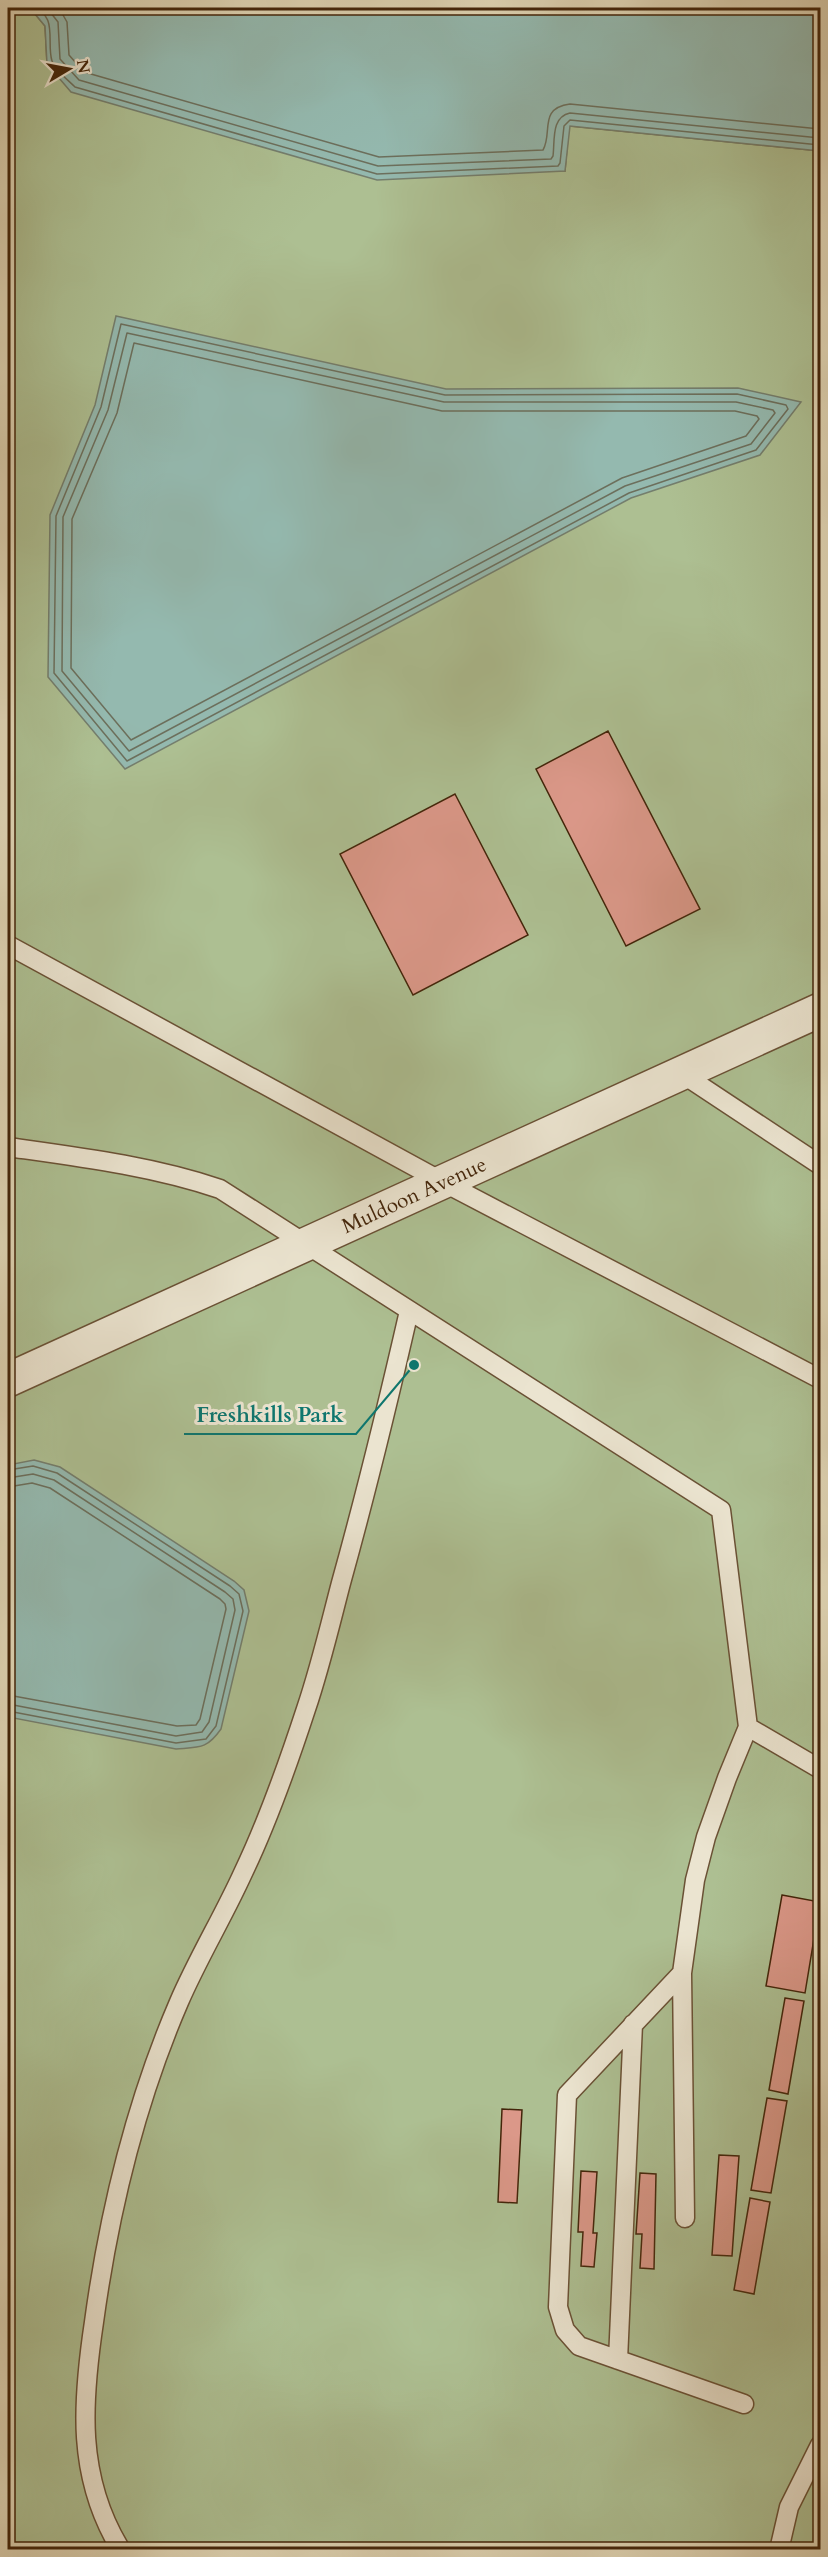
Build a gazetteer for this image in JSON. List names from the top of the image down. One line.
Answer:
{"streets":{"street":["Muldoon Avenue"]},"places":["Freshkills Park"],"north":"right"}
